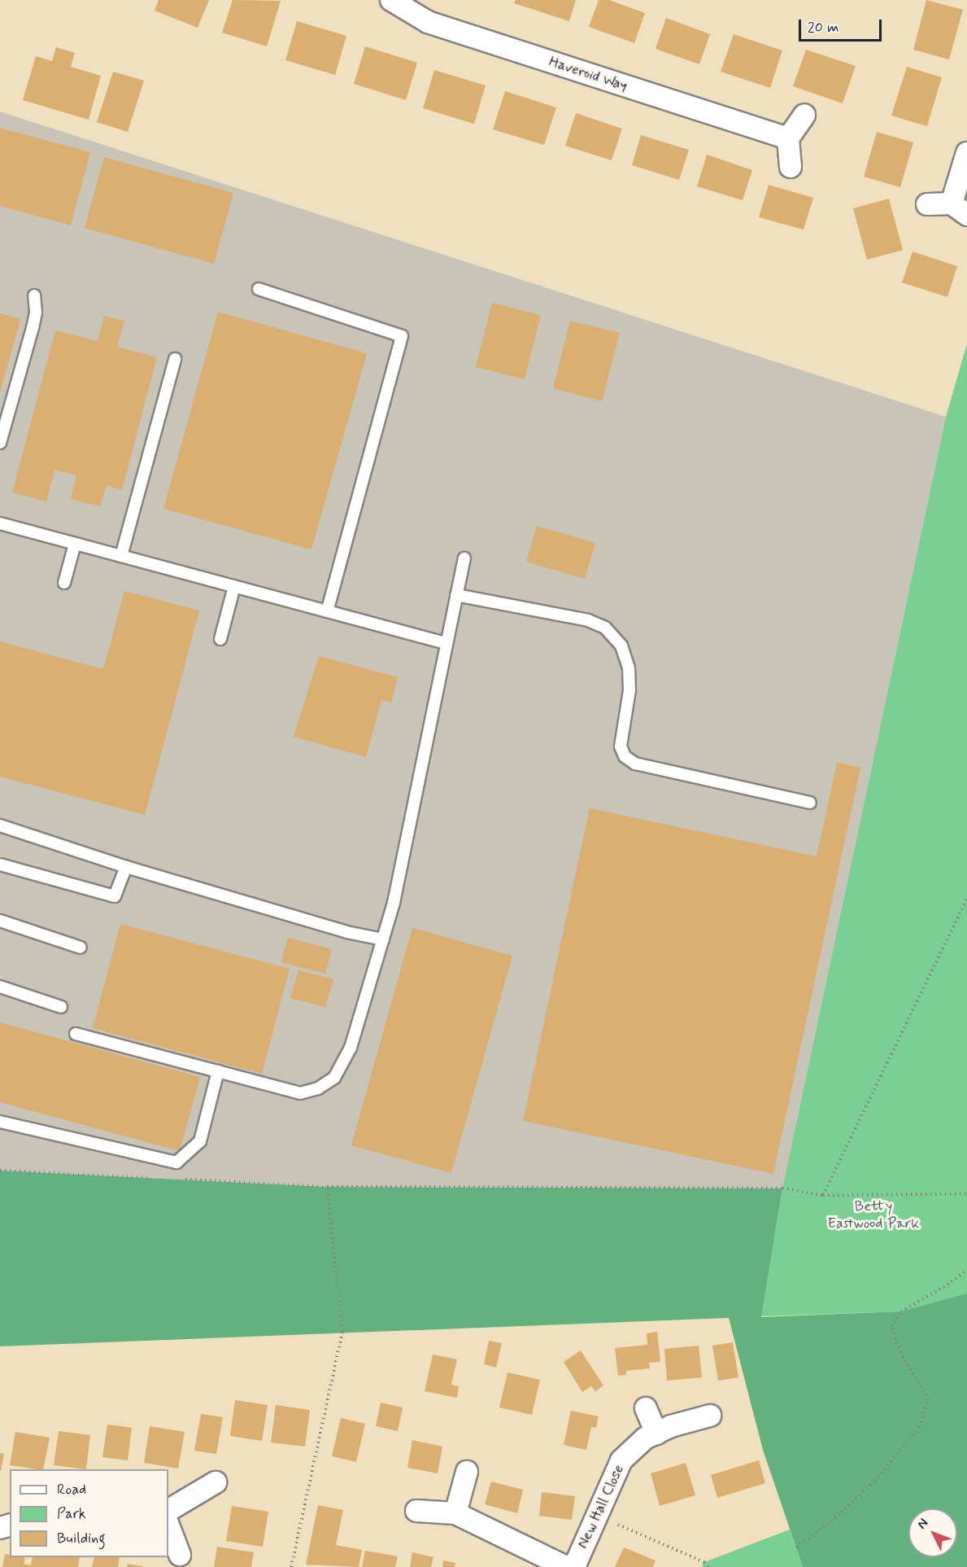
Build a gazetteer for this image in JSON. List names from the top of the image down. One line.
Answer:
{"streets":{"street":["Haveroid Way","New Hall Close"]},"parks":["Betty Eastwood Park"],"legend":["Road","Park","Building"],"scale_bar":"20 m","north":"top left"}
